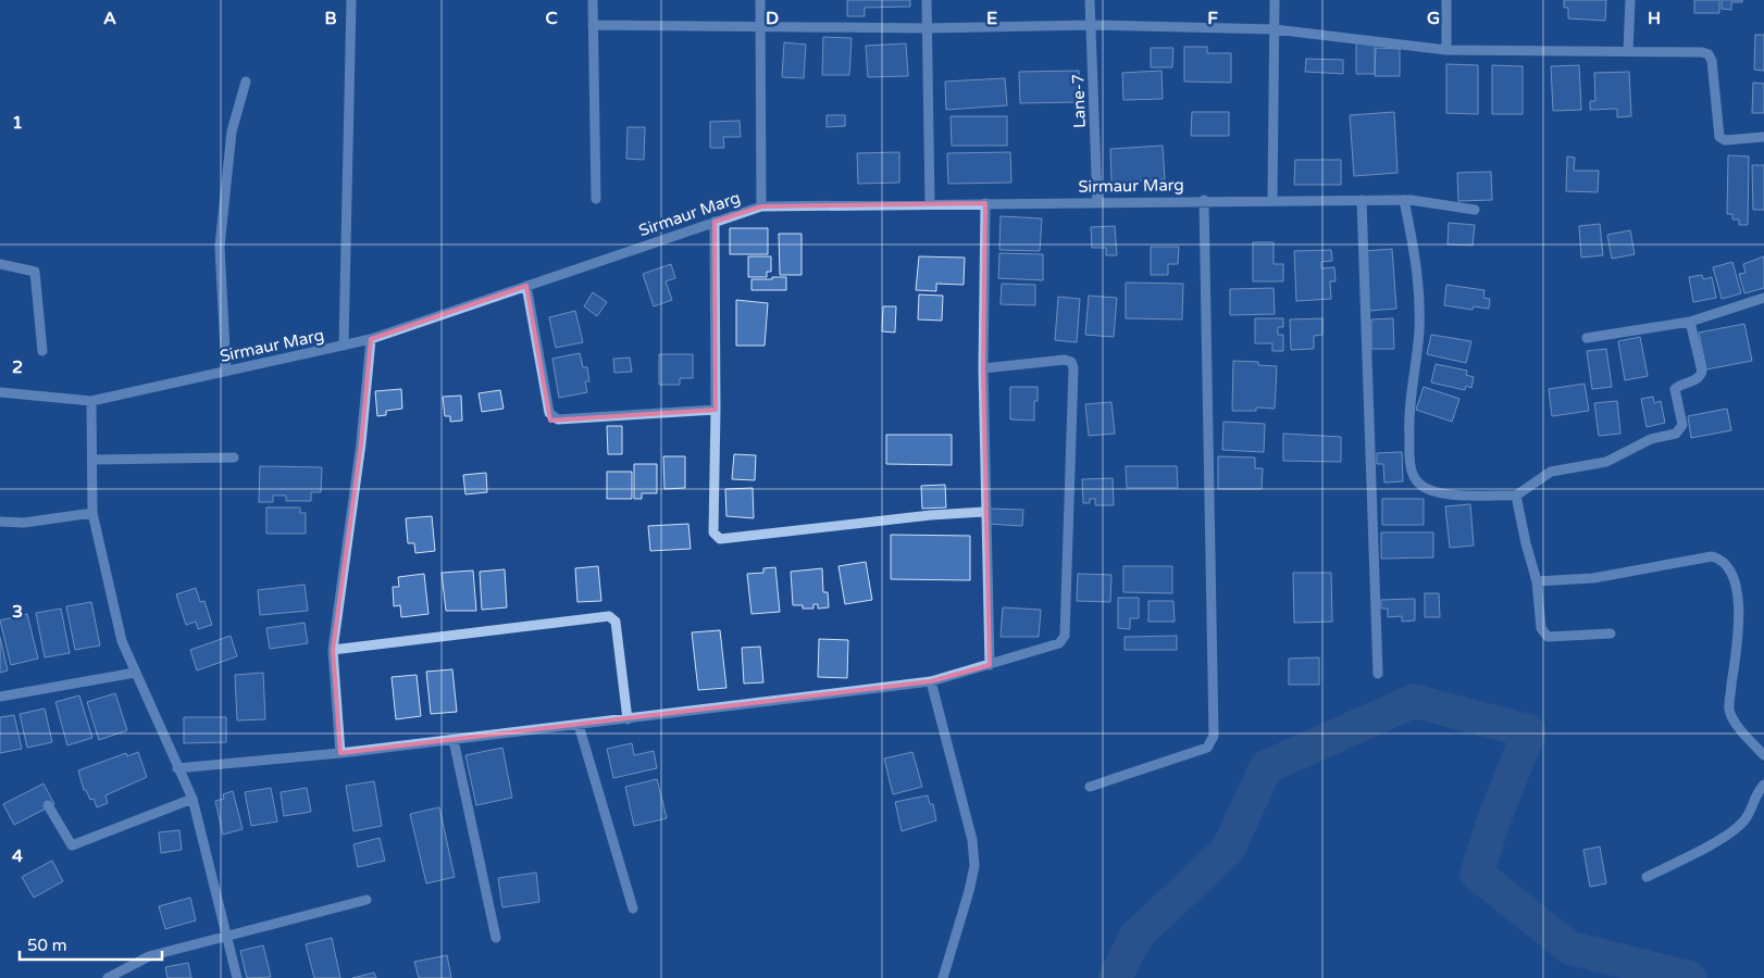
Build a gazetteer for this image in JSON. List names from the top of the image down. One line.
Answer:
{"streets":{"street":["Lane-7","Sirmaur Marg"]},"crossings":[["Lane-7","Sirmaur Marg"]],"scale_bar":"50 m","grid":{"columns":["A","B","C","D","E","F","G","H"],"rows":["1","2","3","4"]}}
